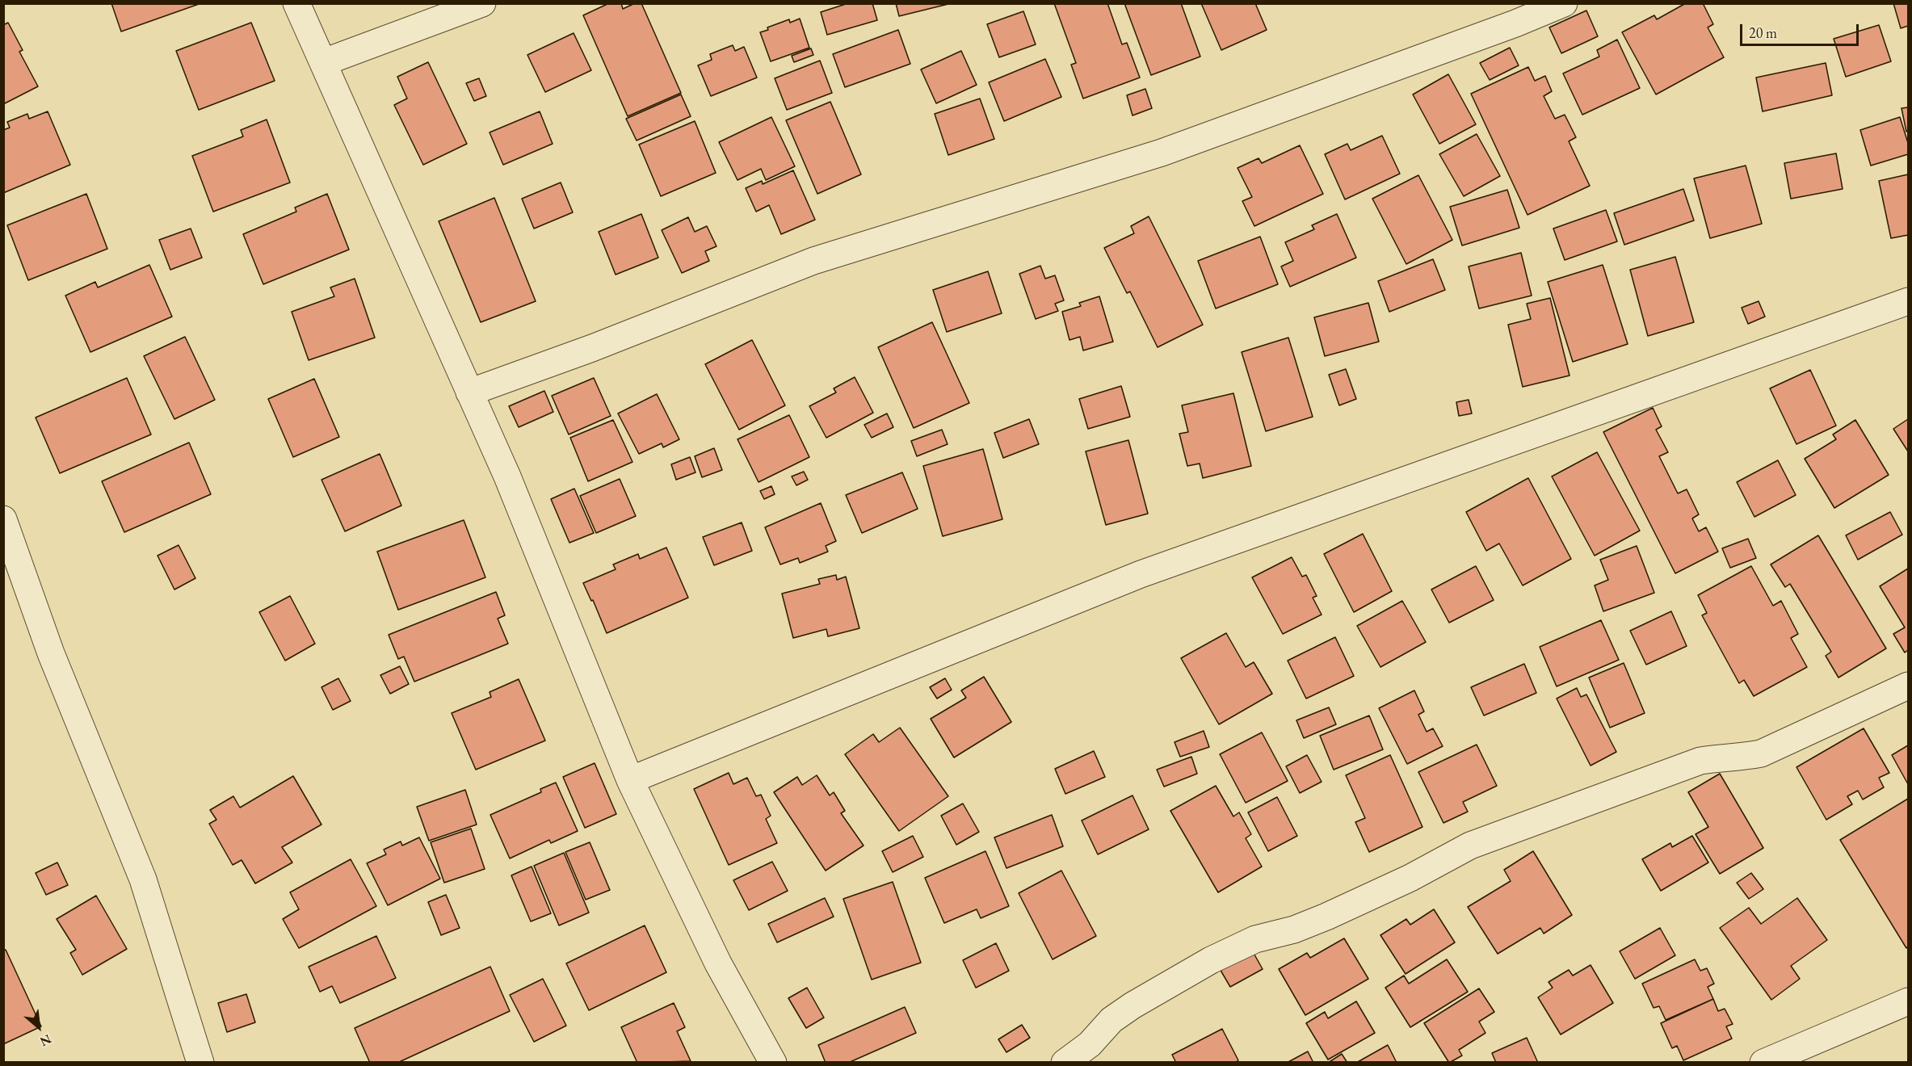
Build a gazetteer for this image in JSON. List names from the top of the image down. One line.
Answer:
{"scale_bar":"20 m","north":"bottom right"}
